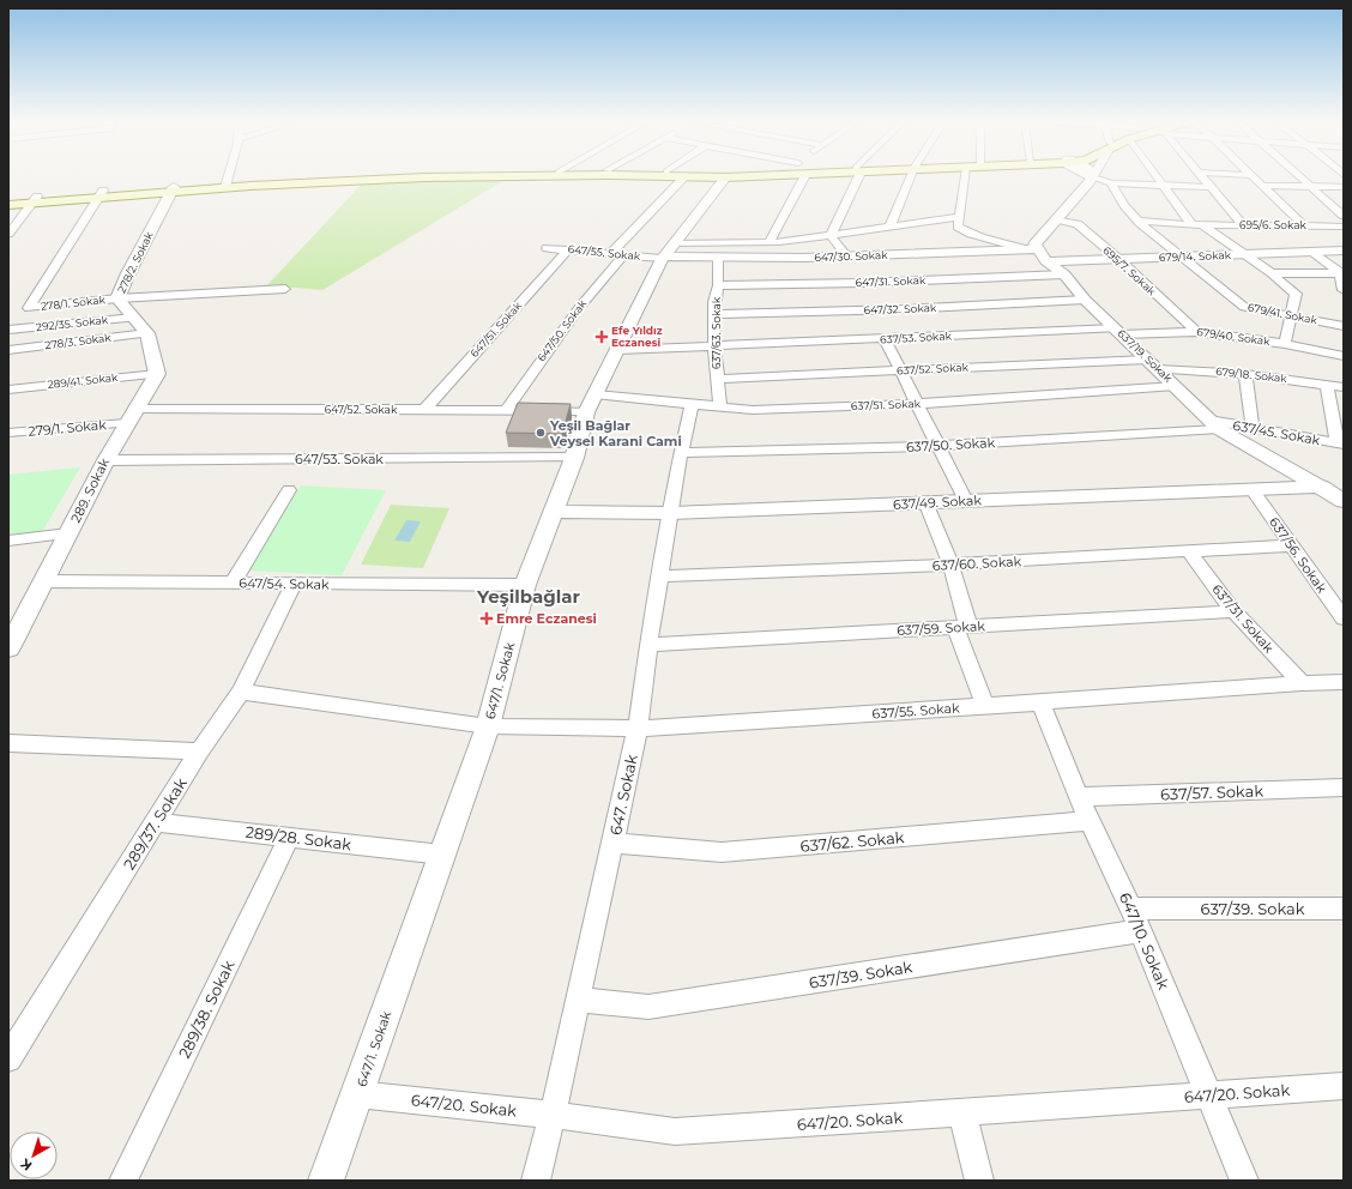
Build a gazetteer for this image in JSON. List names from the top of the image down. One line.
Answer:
{"streets":{"street":["695/6. Sokak","647/55. Sokak","647/30. Sokak","679/14. Sokak","278/2. Sokak","695/7. Sokak","647/31. Sokak","278/1. Sokak","647/32. Sokak","679/41. Sokak","292/35. Sokak","647/51. Sokak","647/50. Sokak","637/63. Sokak","679/40. Sokak","637/53. Sokak","278/3. Sokak","637/19. Sokak","637/52. Sokak","679/18. Sokak","289/41. Sokak","637/51. Sokak","647/52. Sokak","279/1. Sokak","637/45. Sokak","637/50. Sokak","647/53. Sokak","289. Sokak","637/49. Sokak","637/56. Sokak","637/60. Sokak","647/54. Sokak","637/31. Sokak","637/59. Sokak","647/1. Sokak","637/55. Sokak","637/57. Sokak","647. Sokak","289/37. Sokak","289/28. Sokak","637/62. Sokak","637/39. Sokak","647/10. Sokak","289/38. Sokak","647/20. Sokak"]},"crossings":[["695/6. Sokak","679/41. Sokak"],["647/55. Sokak","647/30. Sokak"],["647/55. Sokak","647/51. Sokak"],["647/55. Sokak","647/50. Sokak"],["647/55. Sokak","647/1. Sokak"],["647/30. Sokak","679/14. Sokak"],["647/30. Sokak","637/63. Sokak"],["647/30. Sokak","637/19. Sokak"],["647/30. Sokak","647/1. Sokak"],["679/14. Sokak","695/7. Sokak"],["679/14. Sokak","679/41. Sokak"],["679/14. Sokak","637/19. Sokak"],["278/2. Sokak","278/1. Sokak"],["278/2. Sokak","292/35. Sokak"],["278/2. Sokak","278/3. Sokak"],["695/7. Sokak","679/40. Sokak"],["647/31. Sokak","637/63. Sokak"],["647/31. Sokak","637/19. Sokak"],["647/32. Sokak","637/63. Sokak"],["647/32. Sokak","637/19. Sokak"],["647/51. Sokak","647/52. Sokak"],["647/50. Sokak","647/52. Sokak"],["637/63. Sokak","637/53. Sokak"],["637/63. Sokak","637/52. Sokak"],["637/63. Sokak","637/51. Sokak"],["679/40. Sokak","637/53. Sokak"],["679/40. Sokak","637/19. Sokak"],["637/53. Sokak","637/19. Sokak"],["637/53. Sokak","647/1. Sokak"],["637/19. Sokak","637/52. Sokak"],["637/19. Sokak","679/18. Sokak"],["637/19. Sokak","637/51. Sokak"],["637/19. Sokak","637/45. Sokak"],["637/19. Sokak","637/50. Sokak"],["637/19. Sokak","637/49. Sokak"],["637/52. Sokak","679/18. Sokak"],["289/41. Sokak","289. Sokak"],["637/51. Sokak","647/52. Sokak"],["637/51. Sokak","647/1. Sokak"],["637/51. Sokak","647. Sokak"],["647/52. Sokak","279/1. Sokak"],["647/52. Sokak","289. Sokak"],["647/52. Sokak","647/1. Sokak"],["279/1. Sokak","289. Sokak"],["637/45. Sokak","637/50. Sokak"],["637/50. Sokak","647. Sokak"],["647/53. Sokak","289. Sokak"],["647/53. Sokak","647/1. Sokak"],["289. Sokak","647/54. Sokak"],["637/49. Sokak","637/56. Sokak"],["637/49. Sokak","647/1. Sokak"],["637/49. Sokak","647. Sokak"],["637/56. Sokak","637/60. Sokak"],["637/60. Sokak","637/31. Sokak"],["637/60. Sokak","647. Sokak"],["647/54. Sokak","647/1. Sokak"],["647/54. Sokak","289/37. Sokak"],["637/31. Sokak","637/59. Sokak"],["637/31. Sokak","637/55. Sokak"],["637/59. Sokak","647. Sokak"],["647/1. Sokak","637/55. Sokak"],["647/1. Sokak","289/28. Sokak"],["647/1. Sokak","647/20. Sokak"],["637/55. Sokak","647. Sokak"],["637/55. Sokak","289/37. Sokak"],["637/55. Sokak","647/10. Sokak"],["637/57. Sokak","647/10. Sokak"],["647. Sokak","637/62. Sokak"],["647. Sokak","637/39. Sokak"],["647. Sokak","647/20. Sokak"],["289/37. Sokak","289/28. Sokak"],["289/28. Sokak","289/38. Sokak"],["637/62. Sokak","647/10. Sokak"],["637/39. Sokak","647/10. Sokak"],["647/10. Sokak","647/20. Sokak"]],"districts":["Yeşilbağlar"],"places":{"health":["Efe Yıldız Eczanesi","Emre Eczanesi"],"other":["Yeşil Bağlar Veysel Karani Cami"]},"north":"bottom left"}
